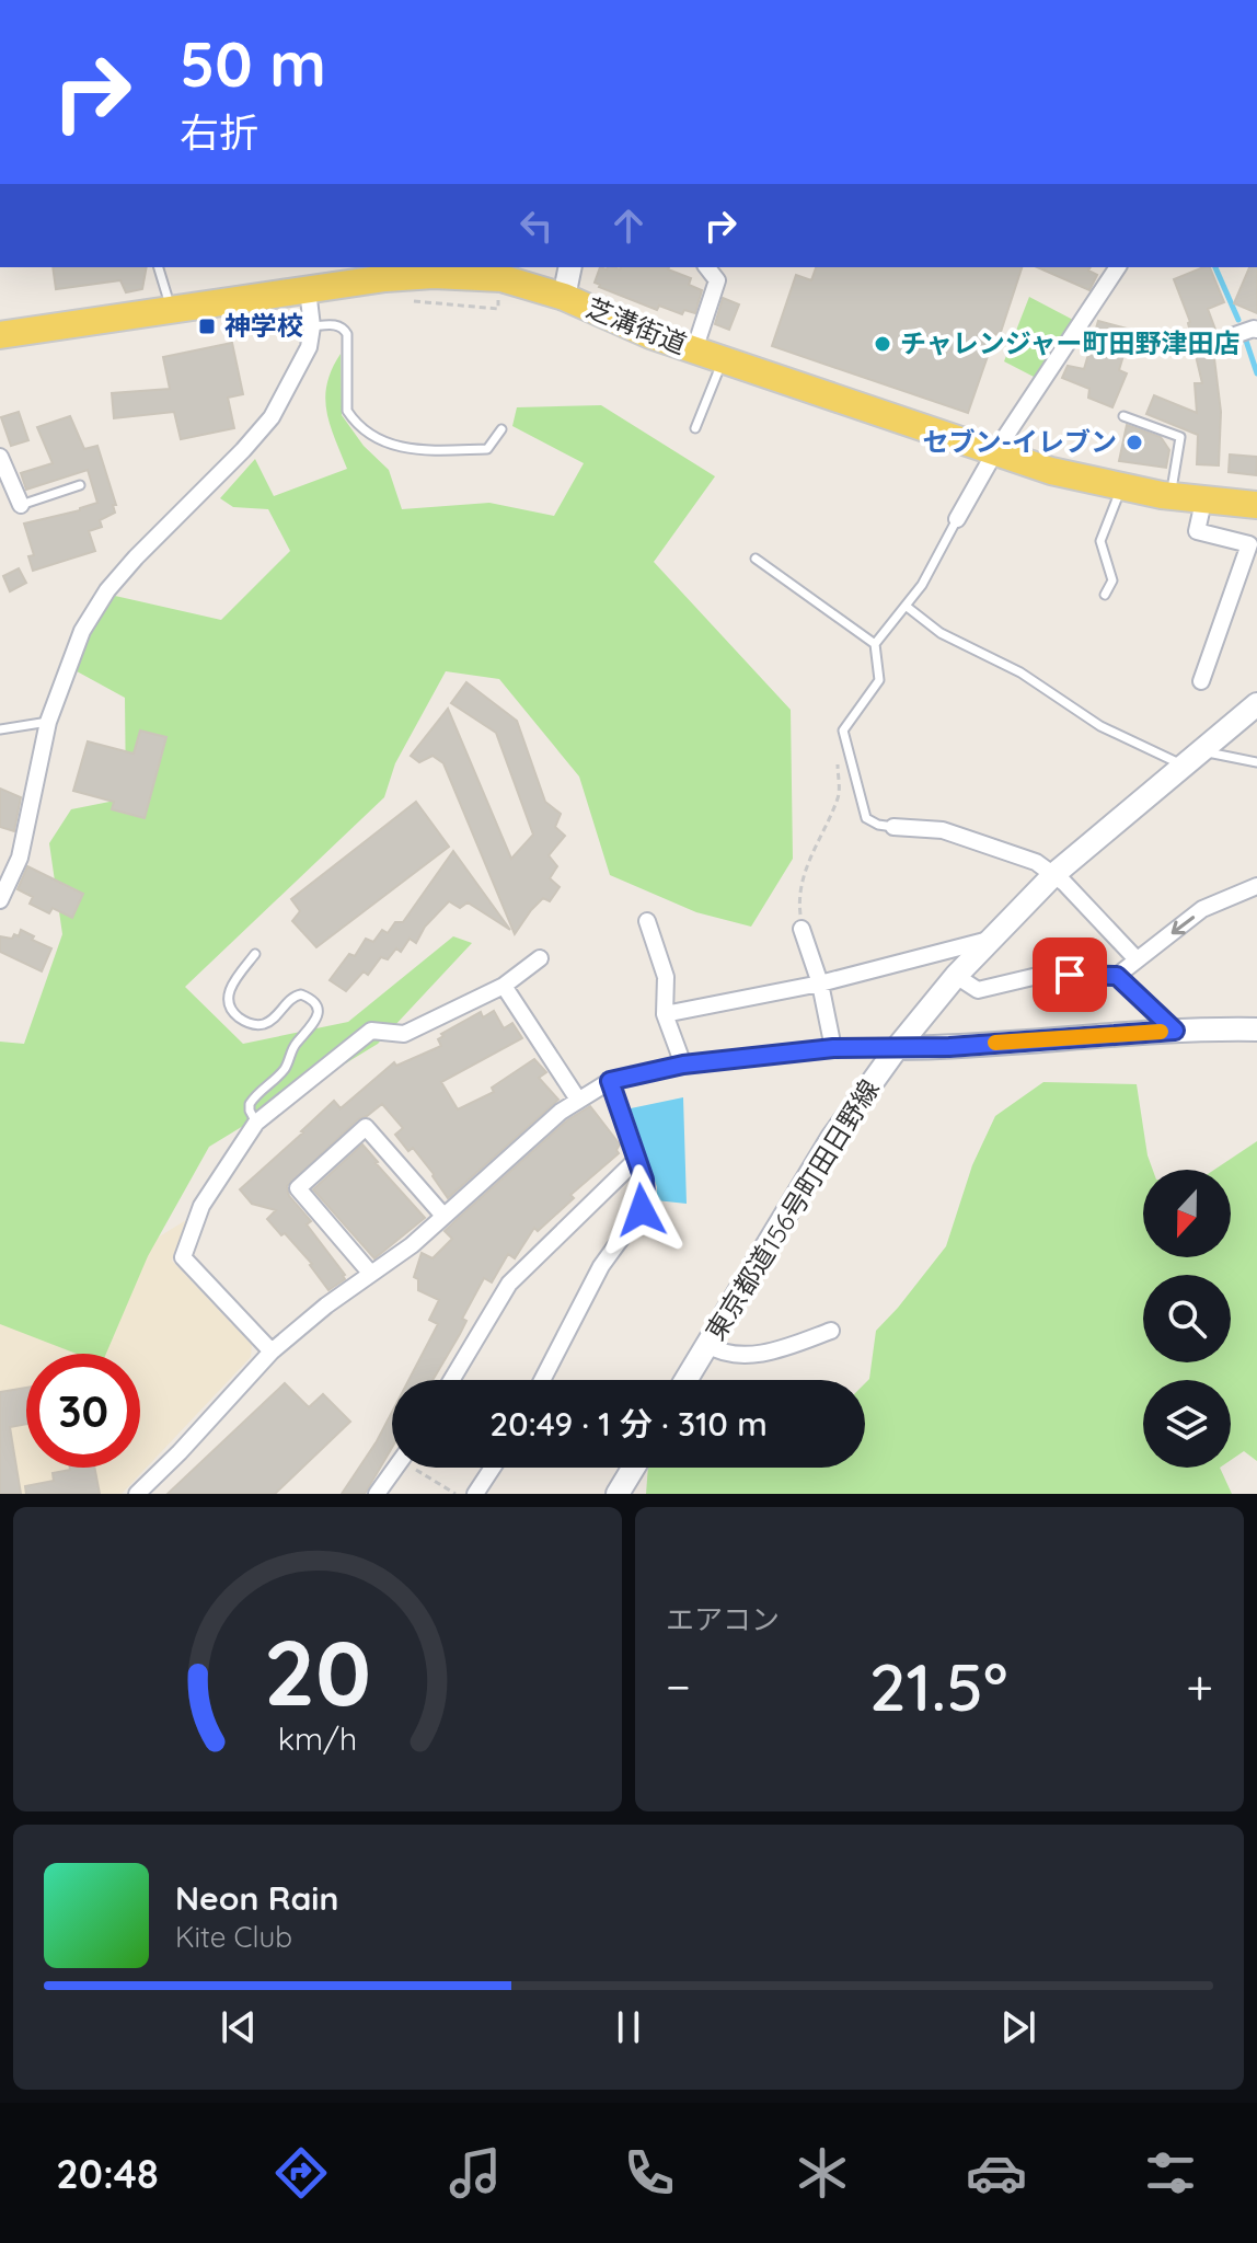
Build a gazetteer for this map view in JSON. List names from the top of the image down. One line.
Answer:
{"streets":{"main road":["芝溝街道","東京都道156号町田日野線"]},"places":{"transit":["神学校"],"other":["チャレンジャー町田野津田店","セブン-イレブン"]},"north":"bottom","page":{"turn":["50 m","右折"],"limit":"30","trip":"20:49 · 1 分 · 310 m","tile":"エアコン","heat":["−","21.5°","+"],"song":["Neon Rain","Kite Club"],"tabs":"20:48","gauge":["20","km/h"]}}
